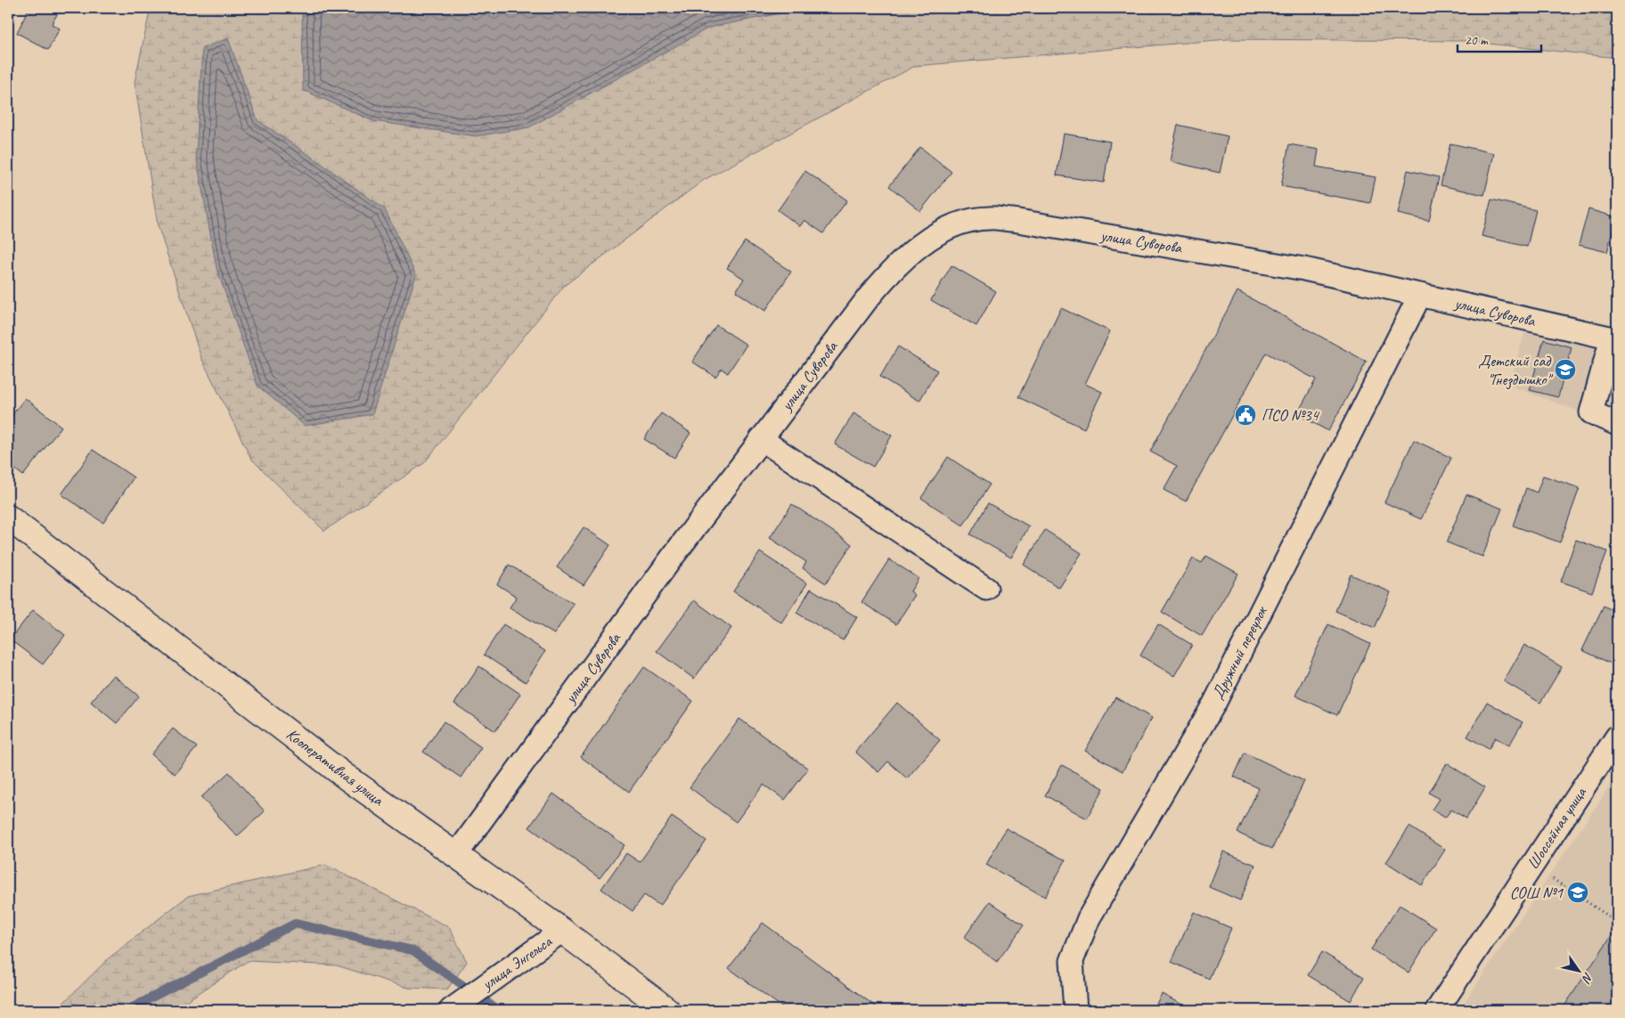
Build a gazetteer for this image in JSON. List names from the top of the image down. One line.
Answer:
{"streets":{"street":["улица Суворова","Дружный переулок","Кооперативная улица","Шоссейная улица","улица Энгельса"]},"crossings":[["улица Суворова","Дружный переулок"],["улица Суворова","Кооперативная улица"],["Кооперативная улица","улица Энгельса"]],"places":{"school or university":["Детский сад \"Гнездышко\"","СОШ №1"],"public building":["ПСО №34"]},"scale_bar":"20 m","north":"bottom right"}
